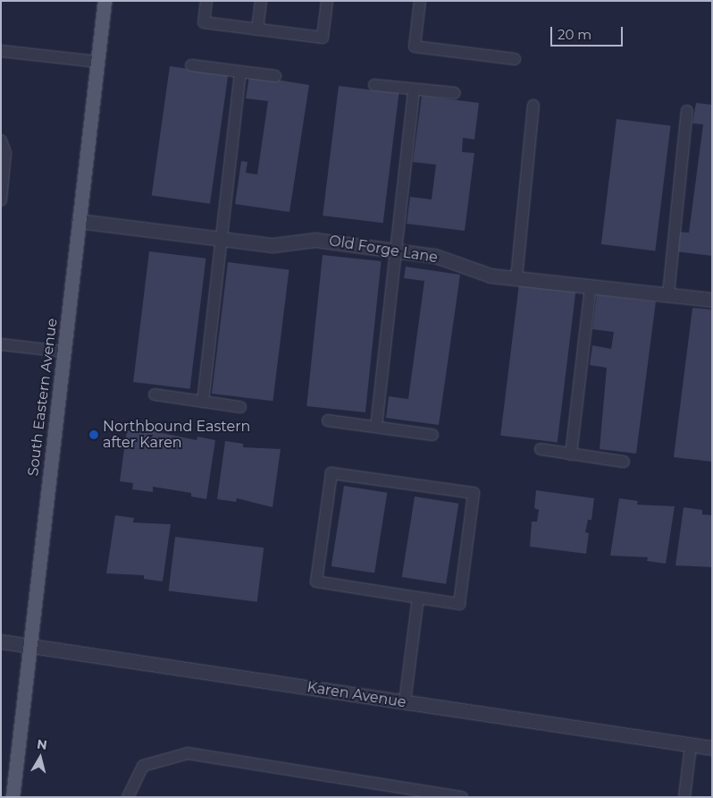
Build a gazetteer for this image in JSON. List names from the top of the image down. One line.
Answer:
{"streets":{"main road":["South Eastern Avenue"],"street":["Old Forge Lane","Karen Avenue"]},"crossings":[["Old Forge Lane","South Eastern Avenue"],["South Eastern Avenue","Karen Avenue"]],"places":["Northbound Eastern after Karen"],"scale_bar":"20 m","north":"top"}
